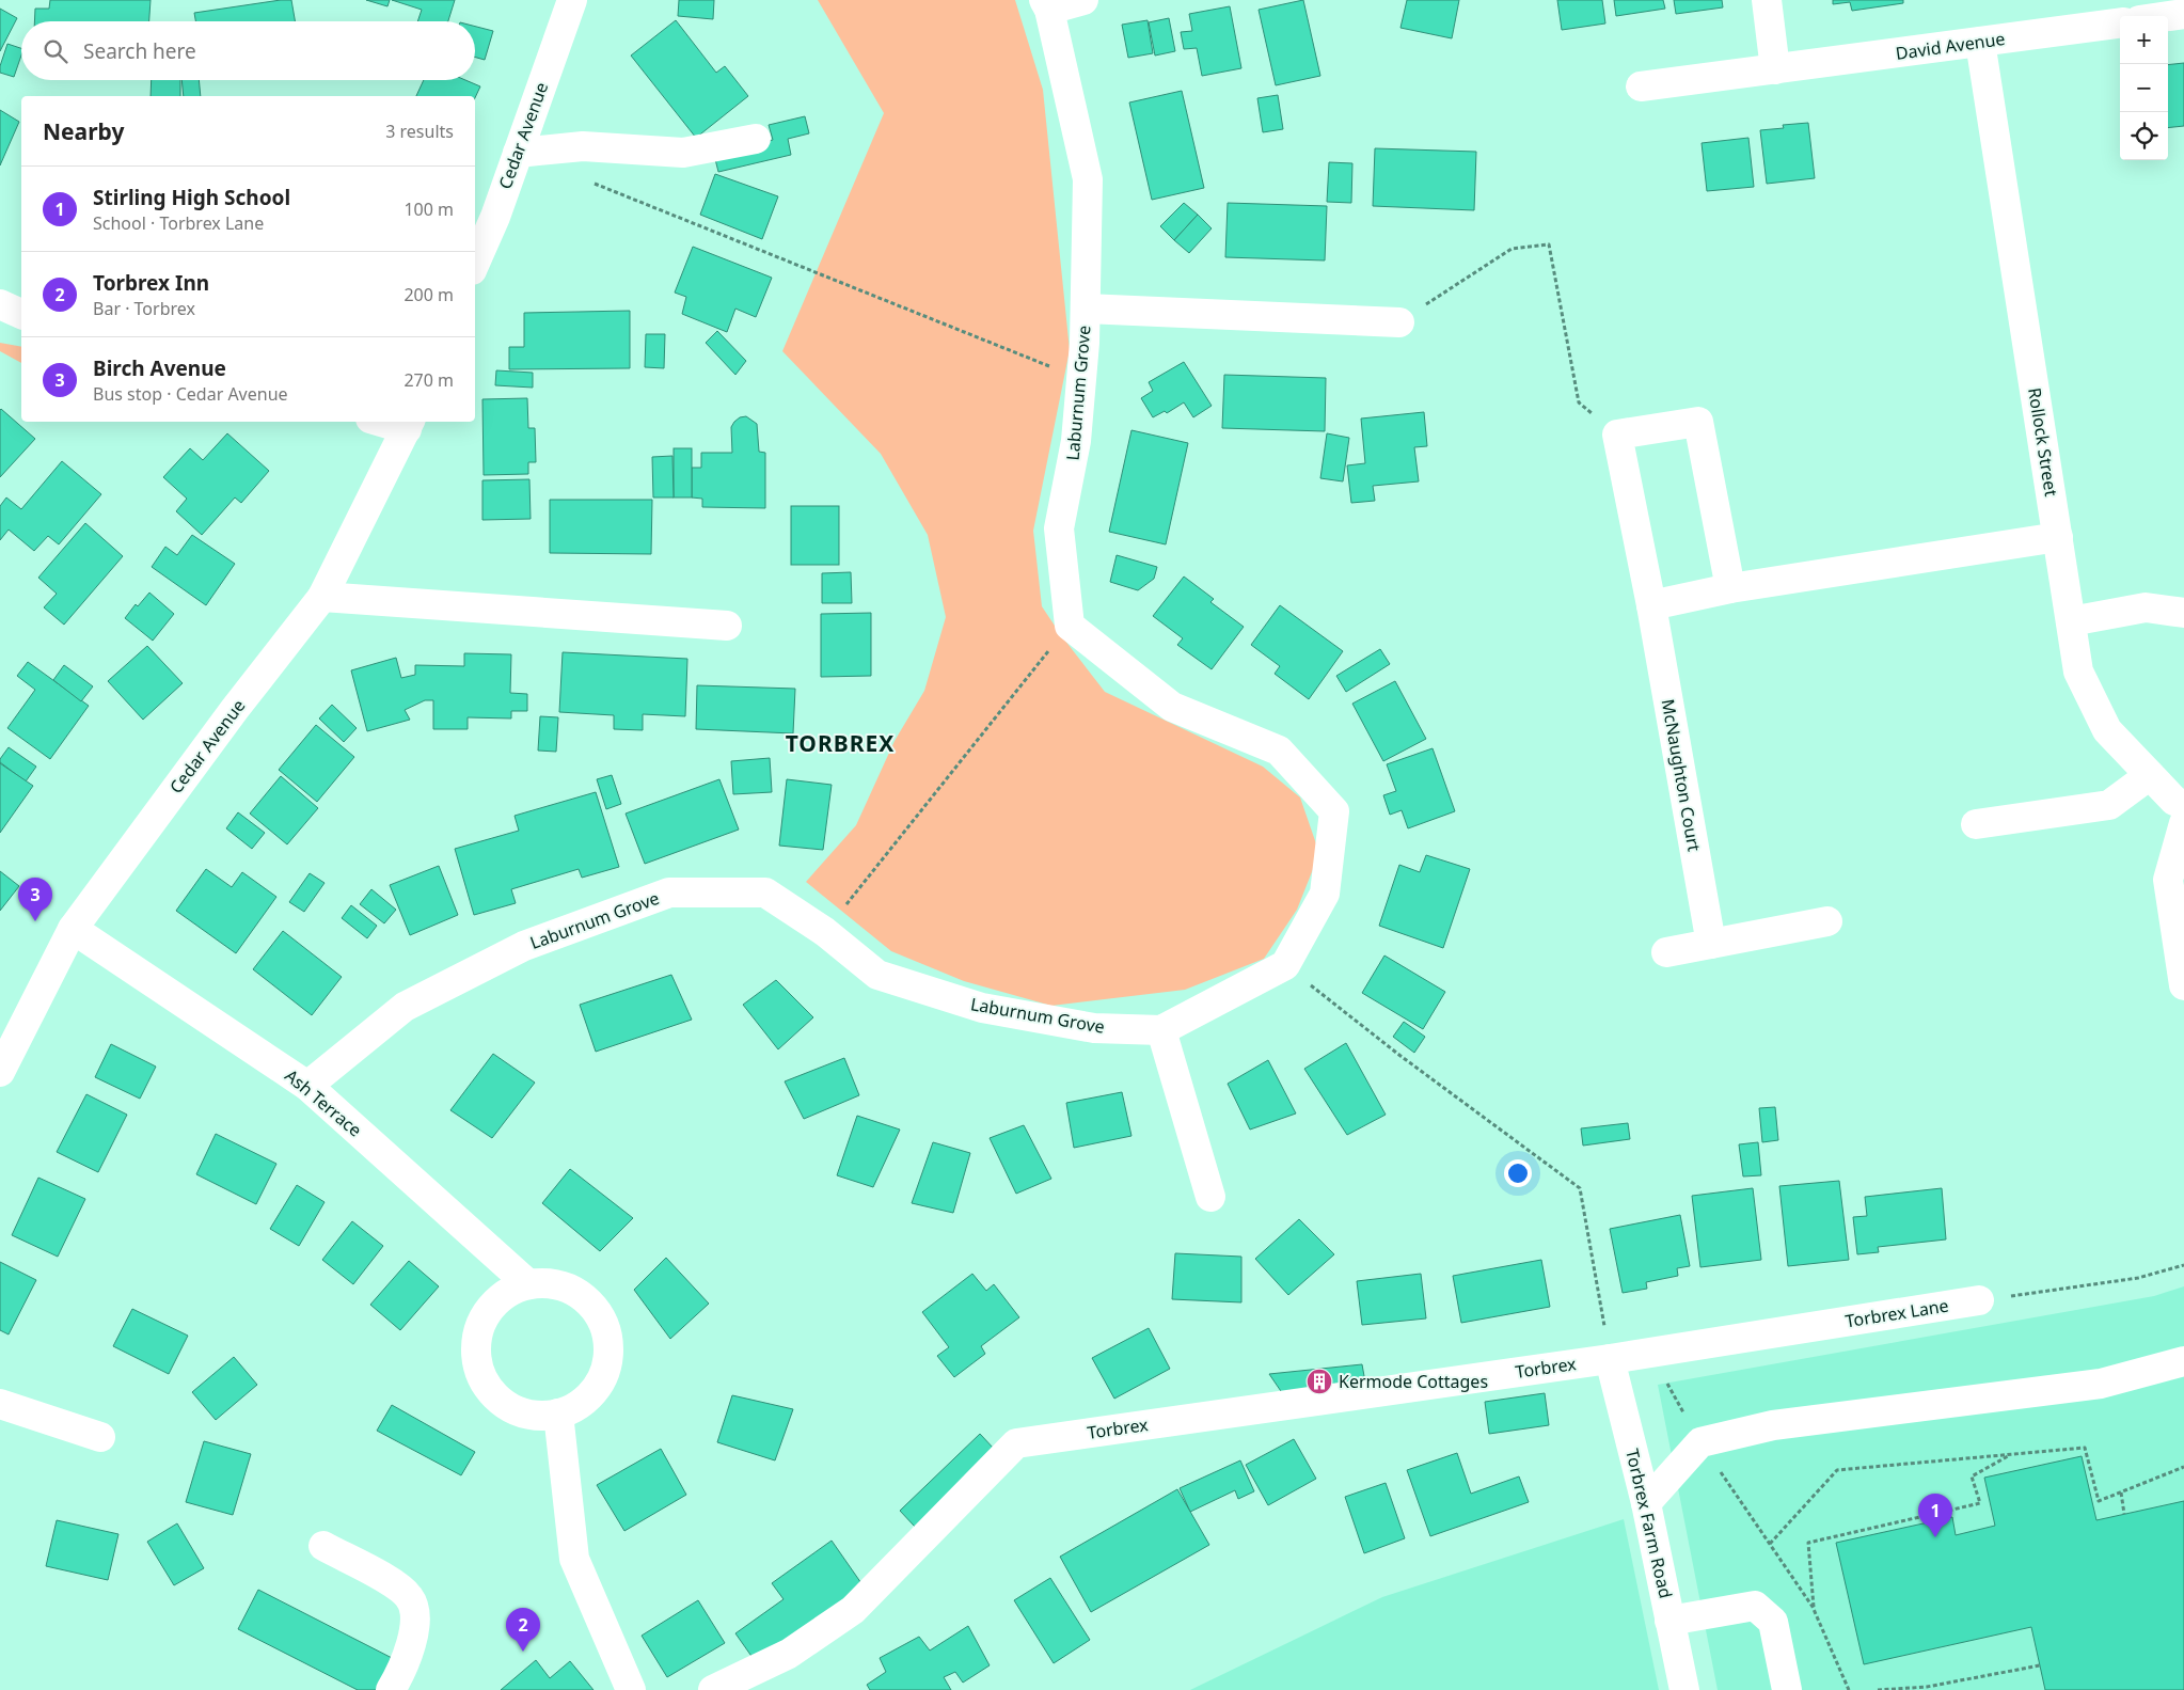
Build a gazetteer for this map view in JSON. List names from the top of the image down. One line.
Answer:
{"streets":{"street":["David Avenue","Cedar Avenue","Laburnum Grove","Rollock Street","McNaughton Court","Ash Terrace","Torbrex Lane","Torbrex","Torbrex Farm Road"]},"crossings":[["David Avenue","Rollock Street"],["Cedar Avenue","Ash Terrace"],["Laburnum Grove","Ash Terrace"],["Torbrex Lane","Torbrex"],["Torbrex Lane","Torbrex Farm Road"],["Torbrex","Torbrex Farm Road"]],"districts":["TORBREX"],"places":{"building":["Kermode Cottages"]},"page":{"map_buttons":["+","−"],"search":"Search here","heading":["Nearby","3 results"],"list":[{"mark":"1","name":"Stirling High School","note":"School · Torbrex Lane","value":"100 m"},{"mark":"2","name":"Torbrex Inn","note":"Bar · Torbrex","value":"200 m"},{"mark":"3","name":"Birch Avenue","note":"Bus stop · Cedar Avenue","value":"270 m"}],"pins":["3","1","2"]}}
